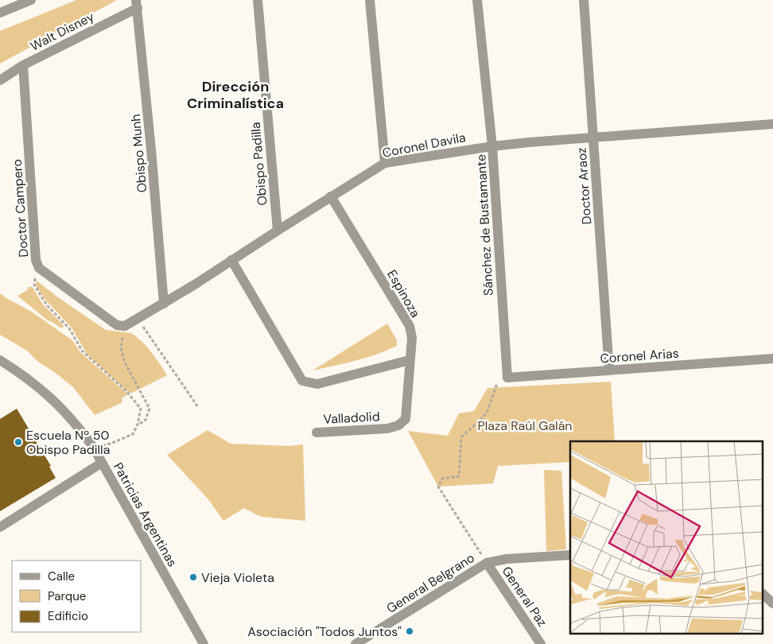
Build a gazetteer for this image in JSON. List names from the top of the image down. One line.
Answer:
{"streets":{"street":["Walt Disney","Coronel Davila","Obispo Munh","Obispo Padilla","Doctor Araoz","Doctor Campero","Sánchez de Bustamante","Espinoza","Coronel Arias","Valladolid","Patricias Argentinas","General Belgrano","General Paz"]},"crossings":[["Walt Disney","Obispo Munh"],["Walt Disney","Doctor Campero"],["Coronel Davila","Obispo Munh"],["Coronel Davila","Obispo Padilla"],["Coronel Davila","Doctor Araoz"],["Coronel Davila","Doctor Campero"],["Coronel Davila","Sánchez de Bustamante"],["Coronel Davila","Espinoza"],["Doctor Araoz","Coronel Arias"],["Sánchez de Bustamante","Coronel Arias"],["Espinoza","Valladolid"],["General Belgrano","General Paz"]],"districts":["Dirección Criminalística"],"parks":["Plaza Raúl Galán"],"places":["Escuela Nº 50 Obispo Padilla","Vieja Violeta","Asociación \"Todos Juntos\""],"legend":["Calle","Parque","Edificio"]}
